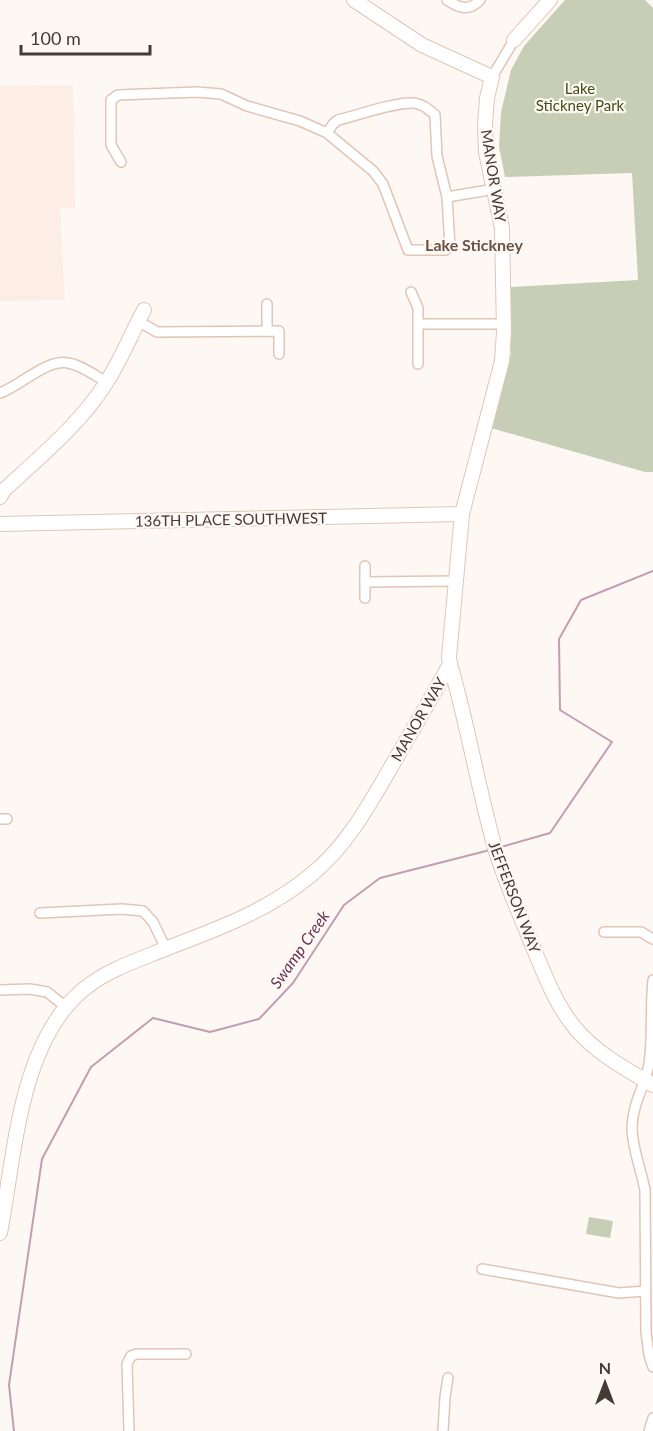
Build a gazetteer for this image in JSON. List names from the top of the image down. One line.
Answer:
{"streets":{"street":["MANOR WAY","136TH PLACE SOUTHWEST","JEFFERSON WAY"]},"crossings":[["MANOR WAY","136TH PLACE SOUTHWEST"],["MANOR WAY","JEFFERSON WAY"]],"districts":["Lake Stickney"],"water":["Swamp Creek"],"parks":["Lake Stickney Park"],"scale_bar":"100 m","north":"top"}
